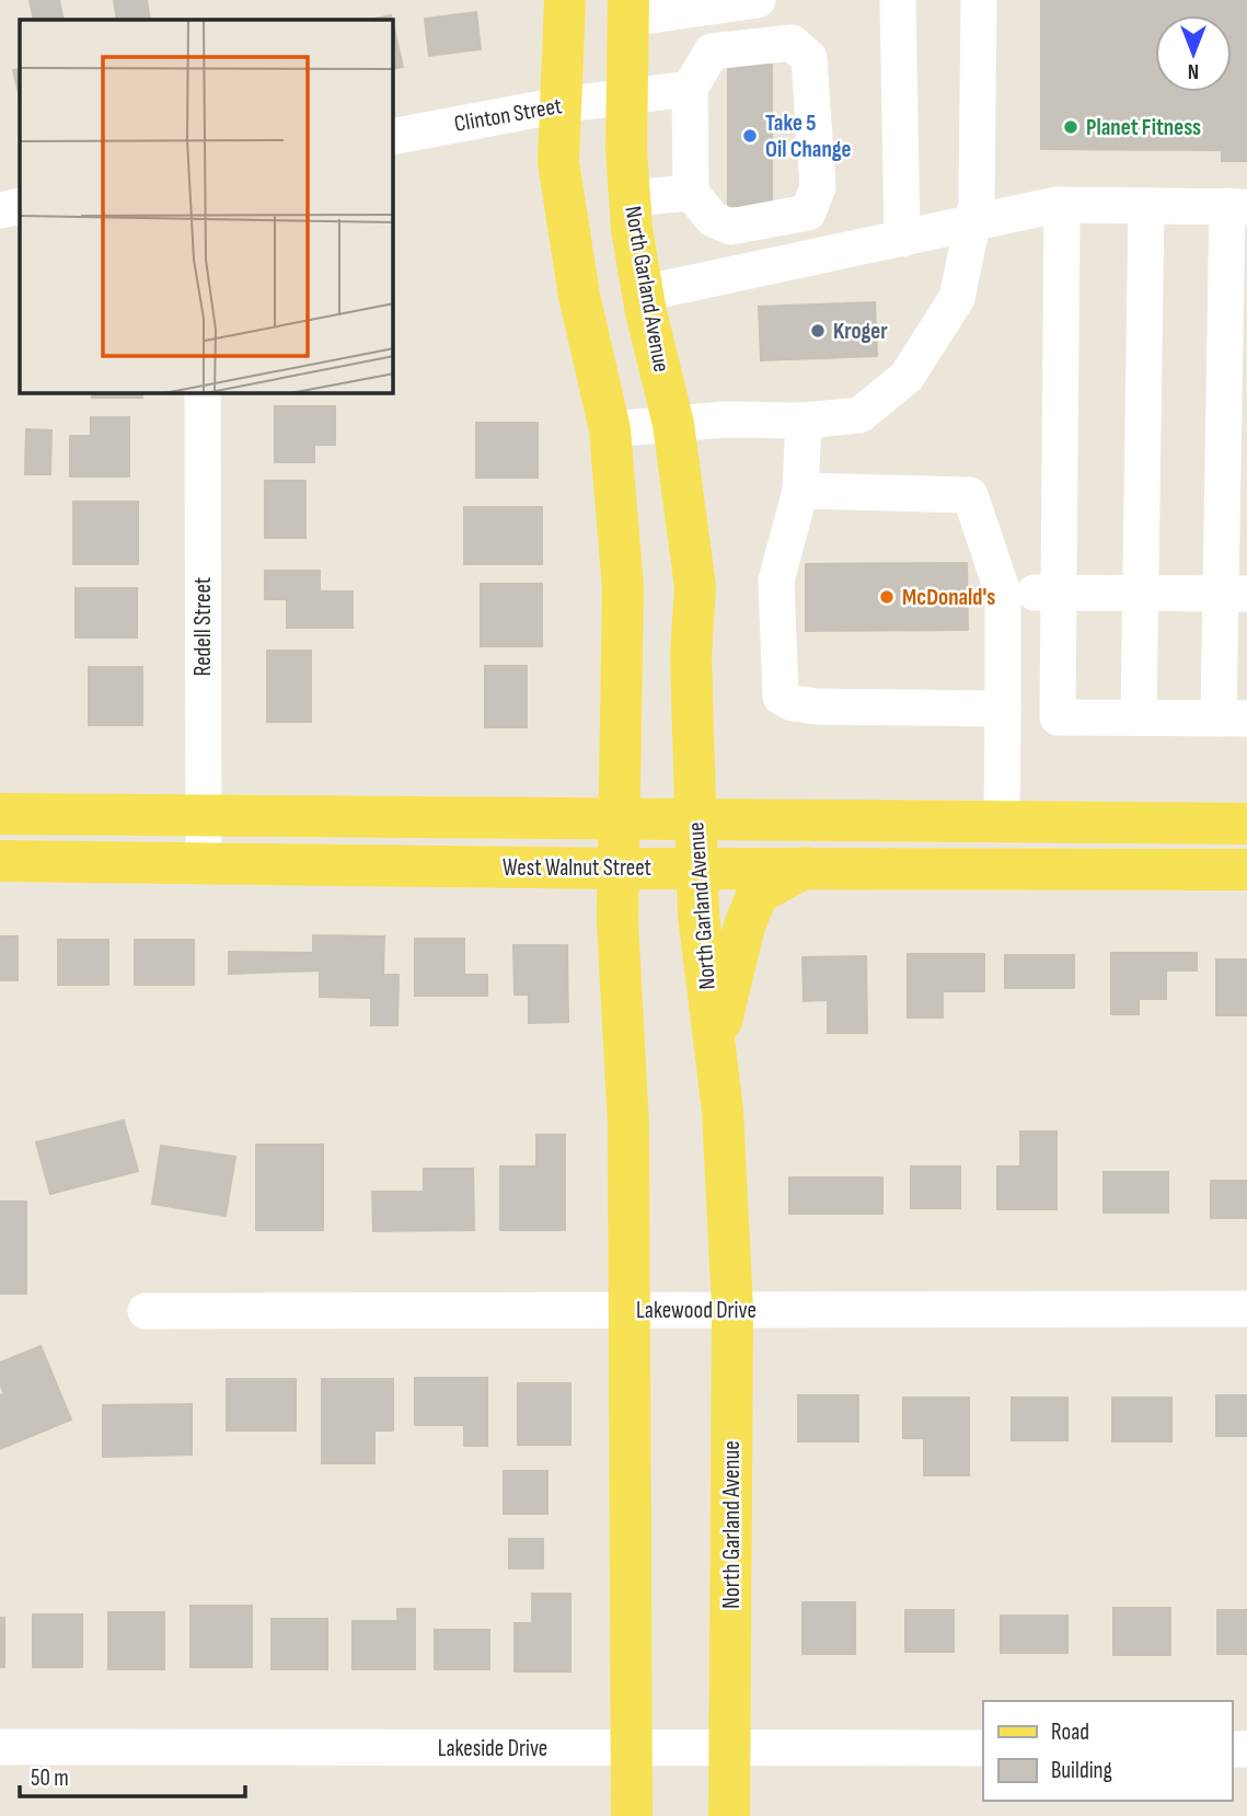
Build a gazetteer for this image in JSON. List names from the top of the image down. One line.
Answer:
{"streets":{"main road":["North Garland Avenue","West Walnut Street"],"street":["Clinton Street","Redell Street","Lakewood Drive","Lakeside Drive"]},"crossings":[["Clinton Street","North Garland Avenue"],["North Garland Avenue","West Walnut Street"],["North Garland Avenue","Lakewood Drive"],["North Garland Avenue","Lakeside Drive"],["Redell Street","West Walnut Street"]],"places":["Planet Fitness","Take 5 Oil Change","Kroger","McDonald's"],"legend":["Road","Building"],"scale_bar":"50 m","north":"bottom"}
